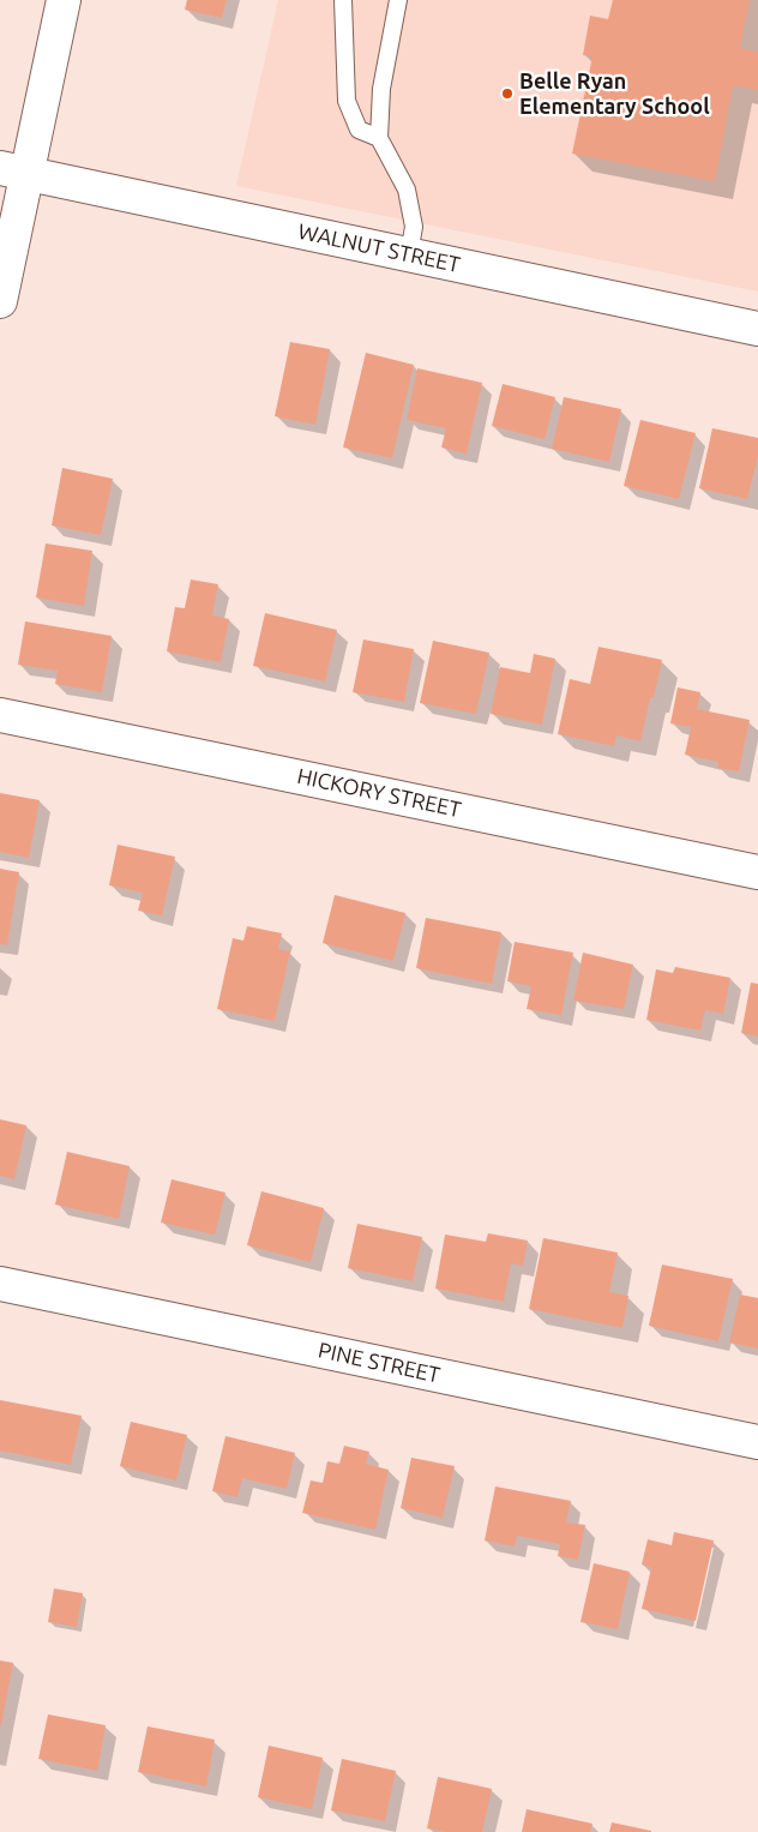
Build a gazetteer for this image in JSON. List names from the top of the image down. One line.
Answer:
{"streets":{"street":["WALNUT STREET","HICKORY STREET","PINE STREET"]},"places":["Belle Ryan Elementary School"]}
